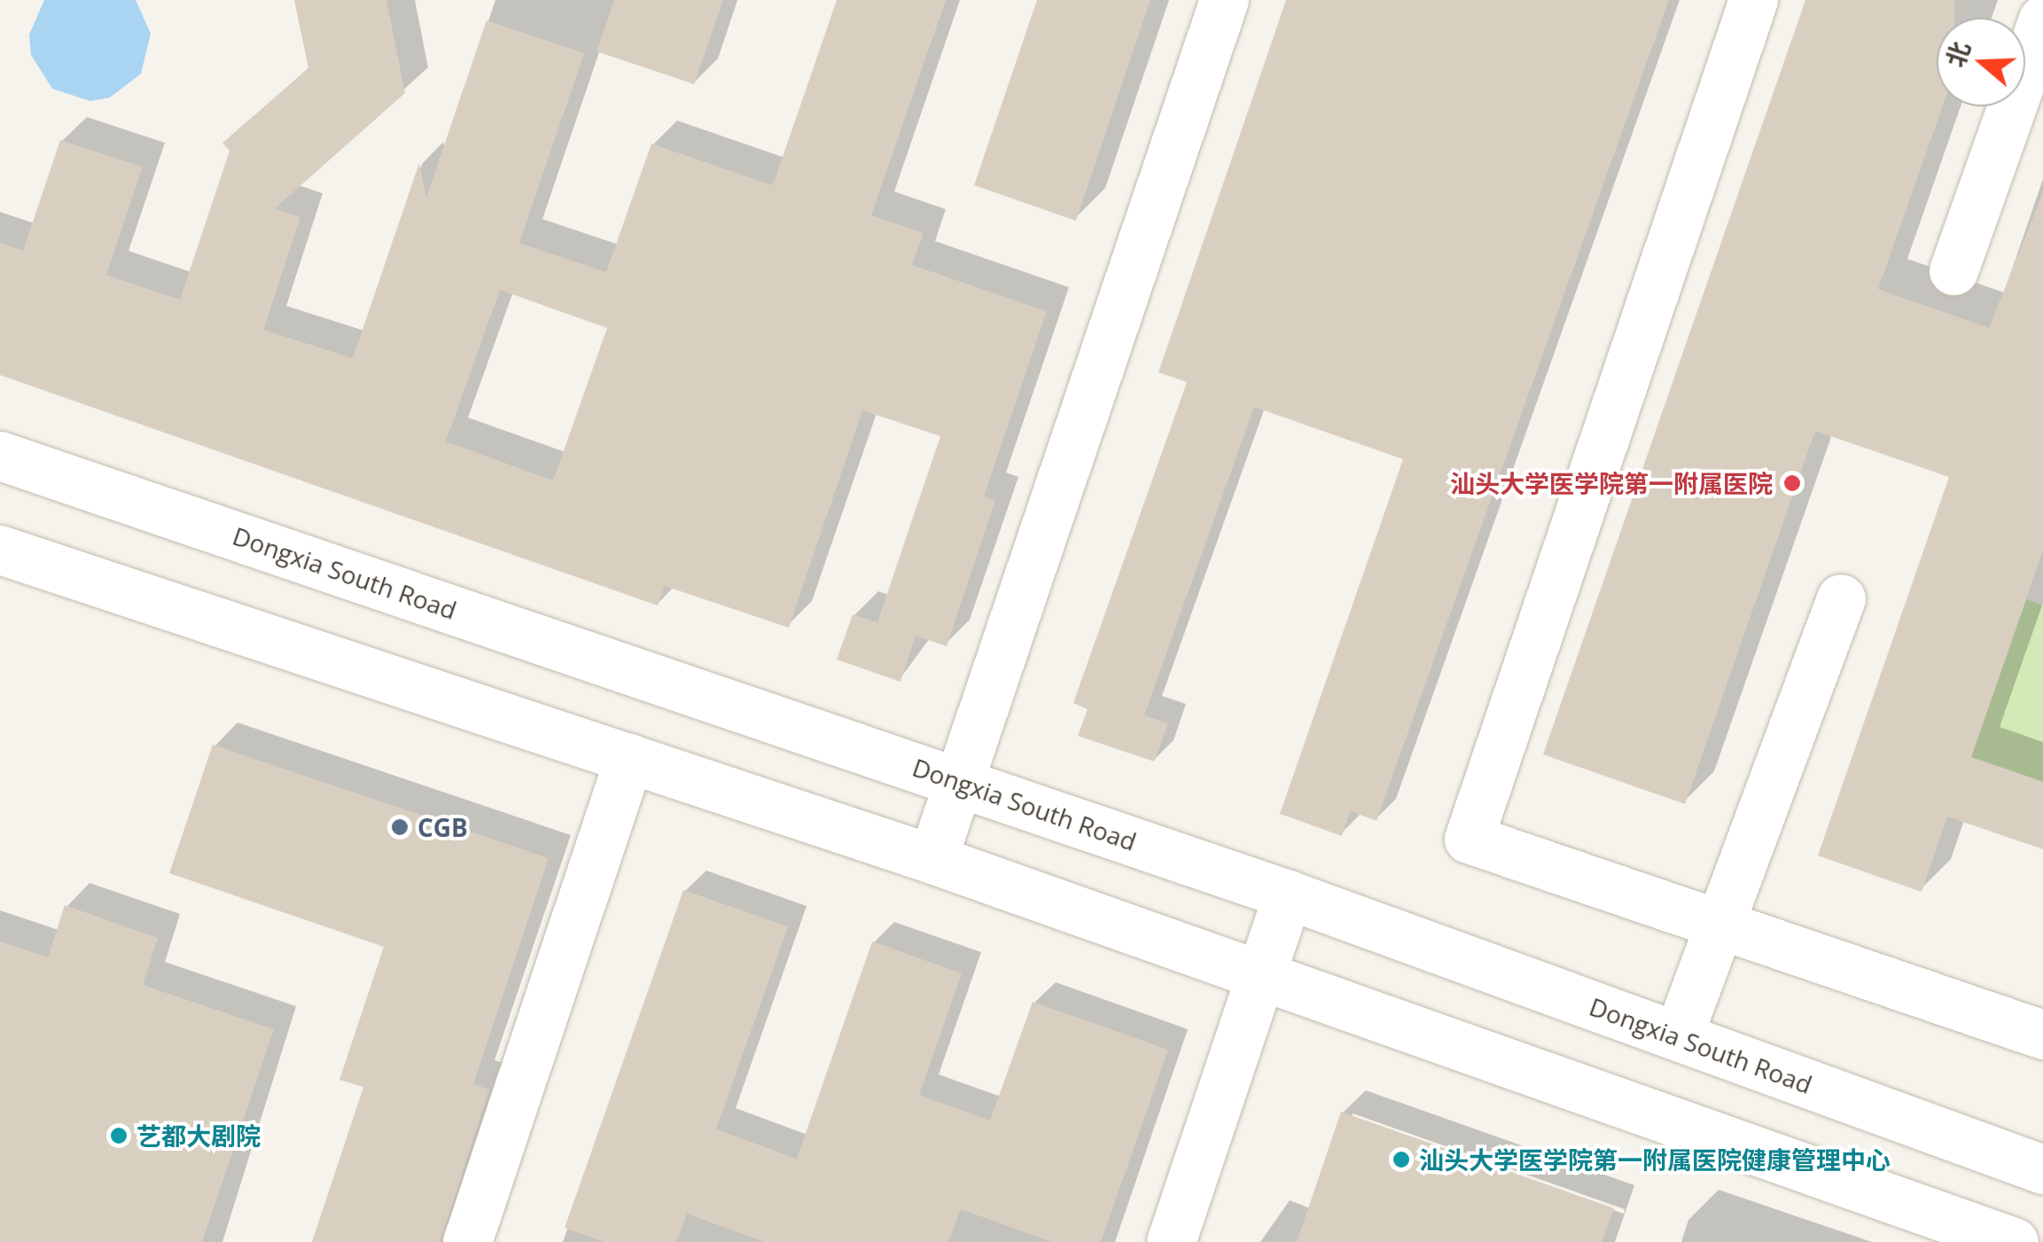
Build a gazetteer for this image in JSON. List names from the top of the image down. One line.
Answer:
{"streets":{"street":["Dongxia South Road"]},"places":["汕头大学医学院第一附属医院","CGB","艺都大剧院","汕头大学医学院第一附属医院健康管理中心"],"north":"left"}
